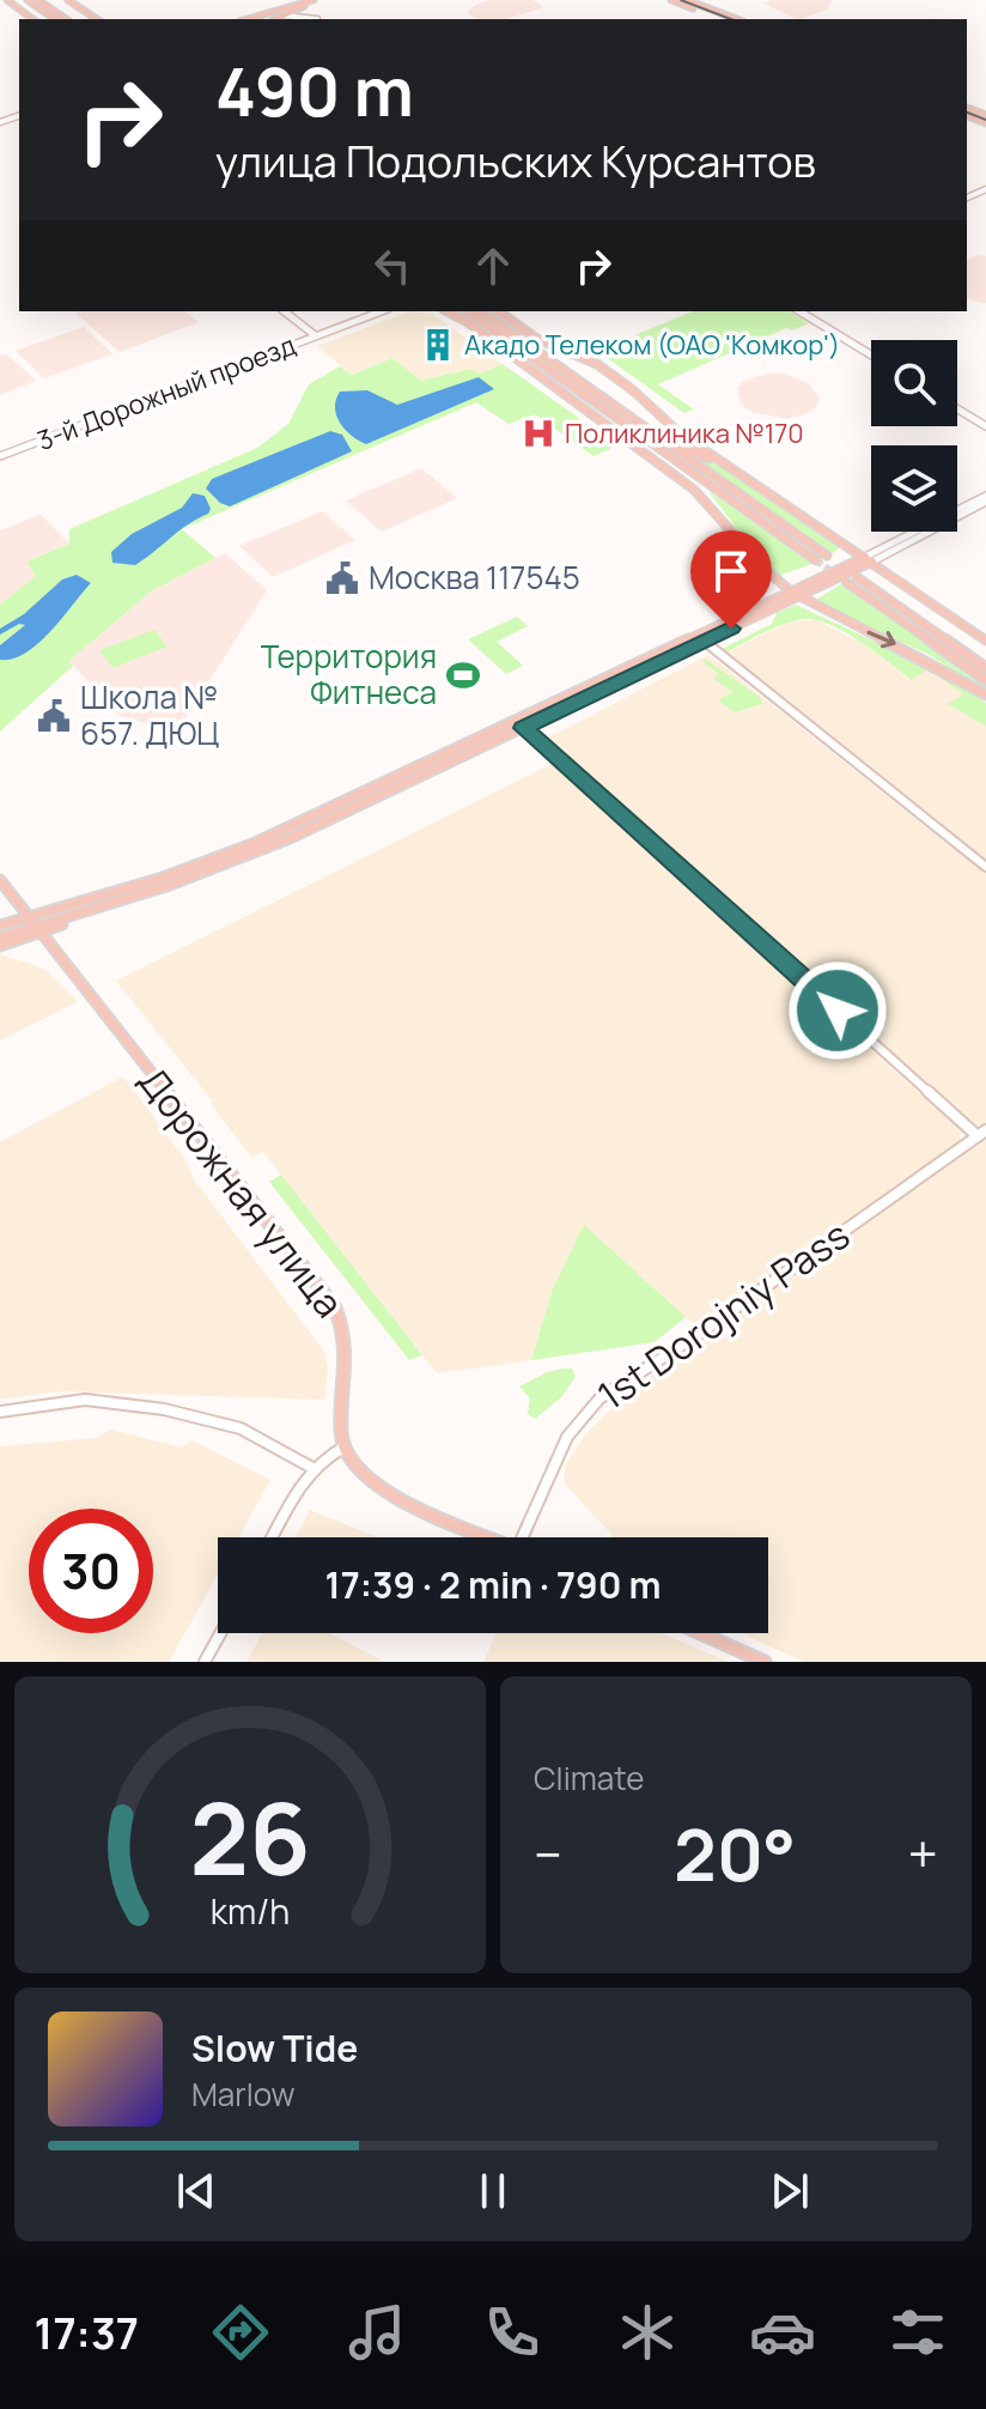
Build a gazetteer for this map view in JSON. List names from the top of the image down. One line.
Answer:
{"streets":{"main road":["Дорожная улица"],"street":["3-й Дорожный проезд","1st Dorojniy Pass"]},"places":{"building":["Акадо Телеком (ОАО 'Комкор')"],"hospital":["Поликлиника №170"],"public building":["Москва 117545","Школа № 657. ДЮЦ"],"sports":["Территория Фитнеса"]},"page":{"turn":["490 m","улица Подольских Курсантов"],"limit":"30","trip":"17:39 · 2 min · 790 m","tile":"Climate","heat":["−","20°","+"],"song":["Slow Tide","Marlow"],"tabs":"17:37","gauge":["26","km/h"]}}
